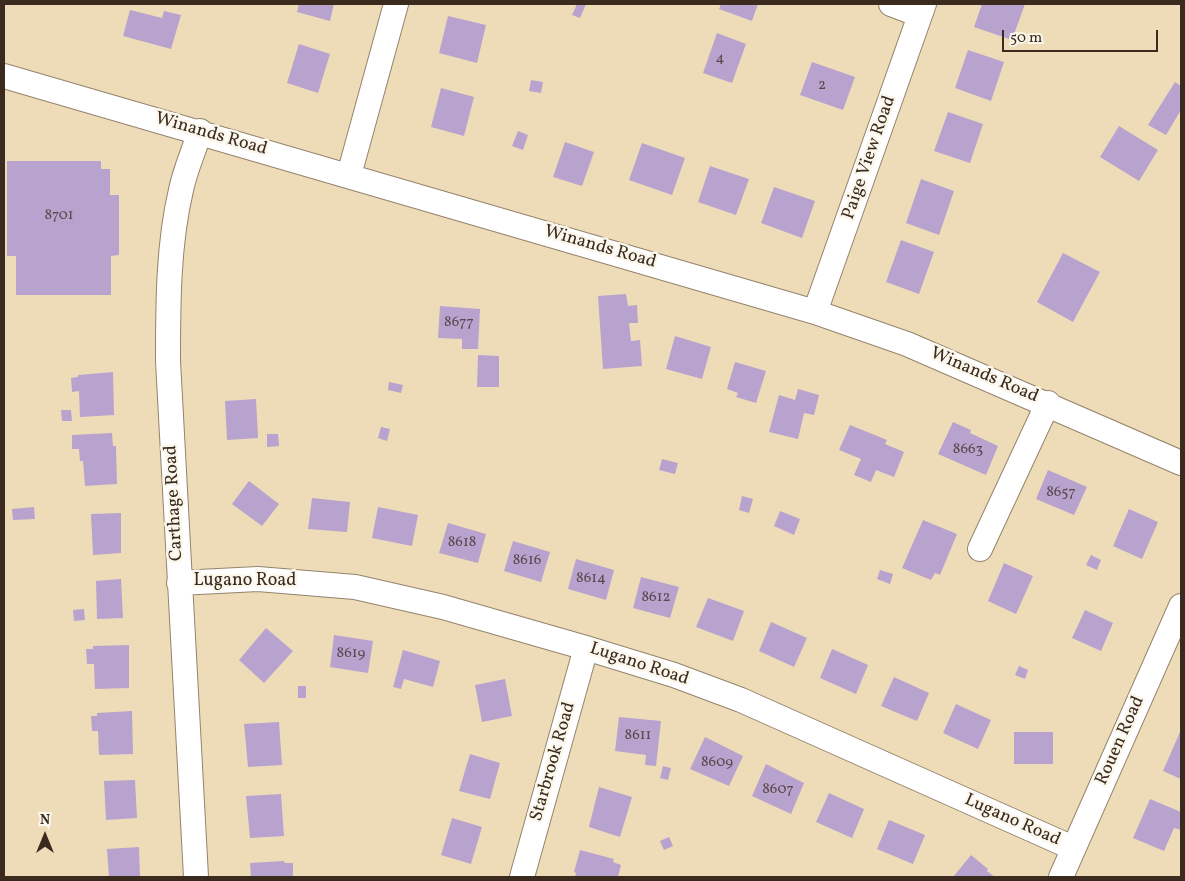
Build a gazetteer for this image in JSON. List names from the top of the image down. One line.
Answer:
{"streets":{"street":["Winands Road","Paige View Road","Carthage Road","Lugano Road","Rouen Road","Starbrook Road"]},"crossings":[["Winands Road","Paige View Road"],["Winands Road","Carthage Road"],["Carthage Road","Lugano Road"],["Lugano Road","Rouen Road"],["Lugano Road","Starbrook Road"]],"house_numbers":["4","2","8701","8677","8663","8657","8618","8616","8614","8612","8619","8611","8609","8607"],"scale_bar":"50 m","north":"top"}
